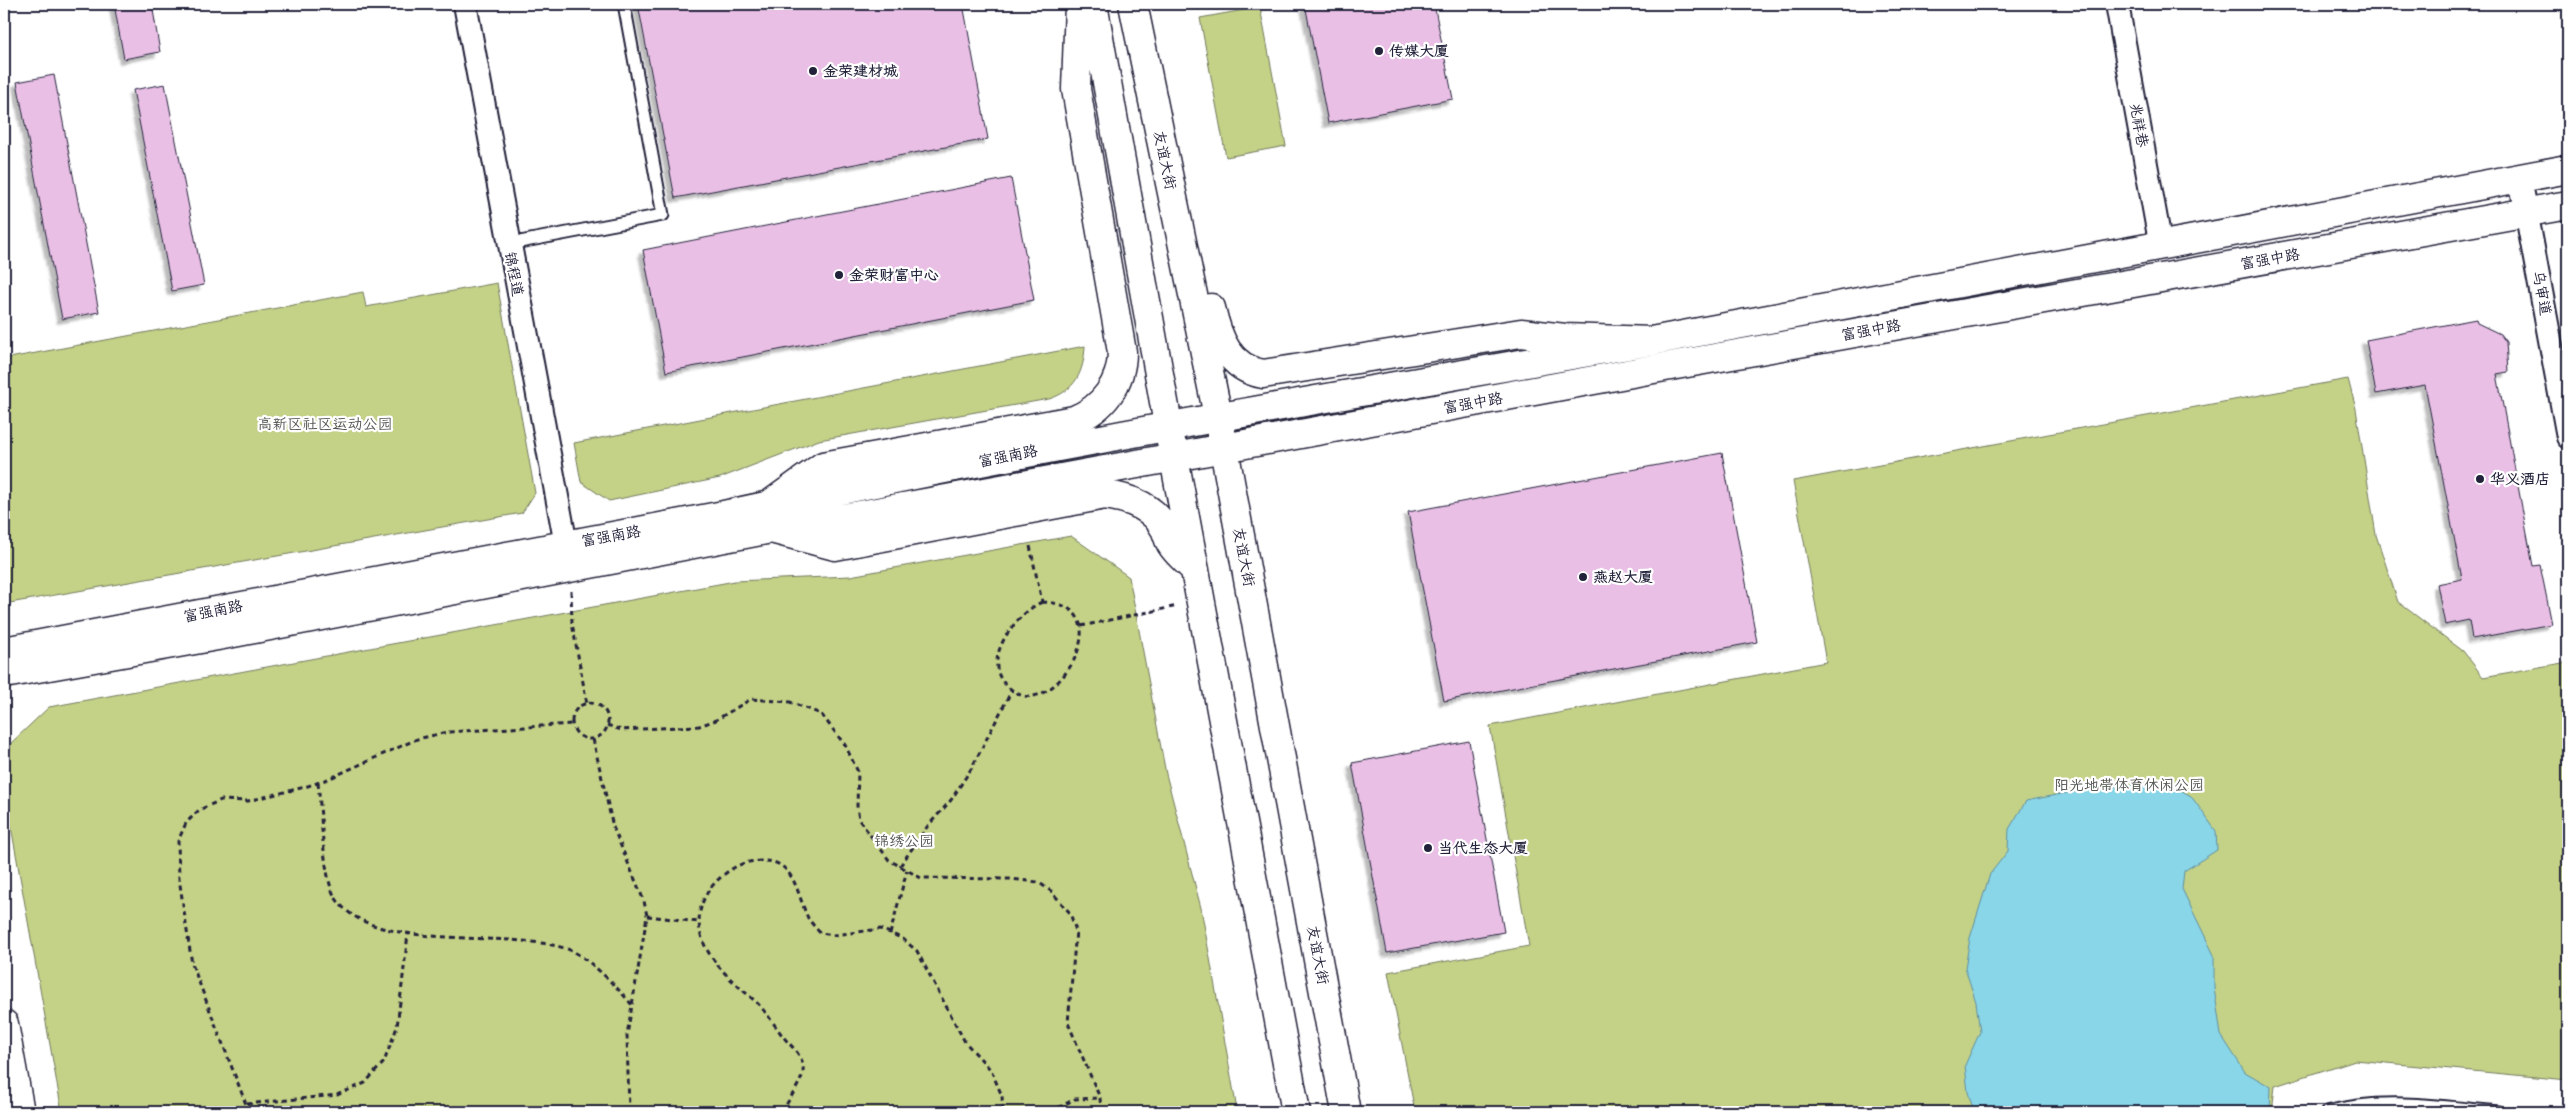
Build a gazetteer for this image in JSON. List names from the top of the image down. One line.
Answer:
{"streets":{"main road":["友谊大街","富强中路","富强南路"],"street":["兆祥巷","锦程道","乌审道"]},"crossings":[["兆祥巷","富强中路"],["友谊大街","富强中路"],["友谊大街","富强南路"],["富强中路","乌审道"],["富强中路","富强南路"],["锦程道","富强南路"]],"parks":["高新区社区运动公园","阳光地带体育休闲公园","锦绣公园"],"places":["传媒大厦","金荣建材城","金荣财富中心","华义酒店","燕赵大厦","当代生态大厦"]}
